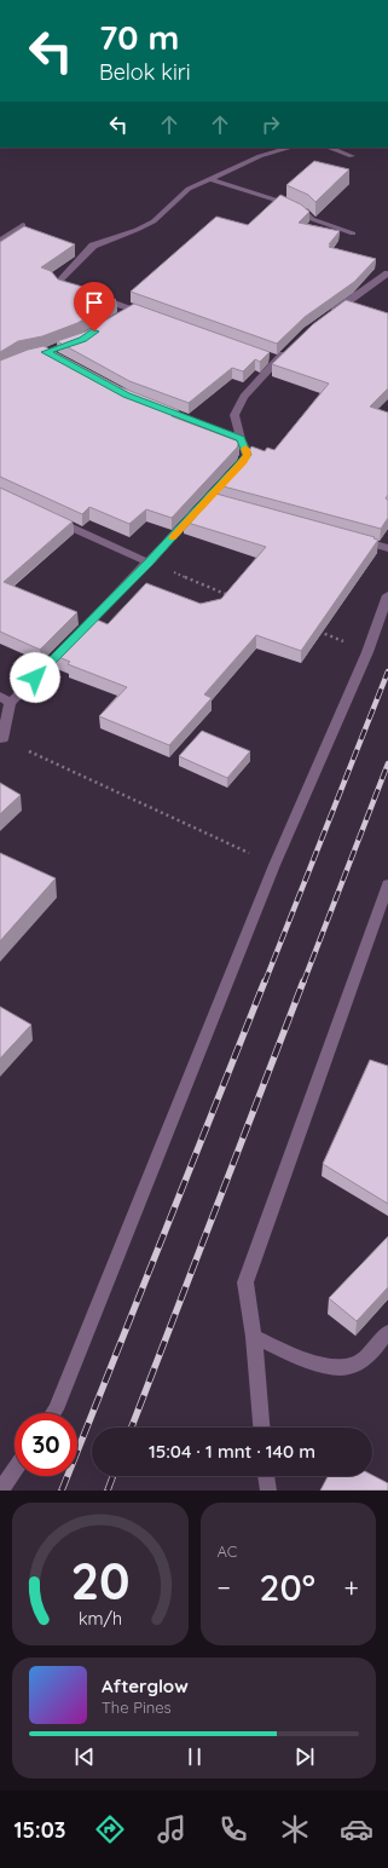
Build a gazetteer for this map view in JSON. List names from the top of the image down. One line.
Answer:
{"page":{"turn":["70 m","Belok kiri"],"limit":"30","trip":"15:04 · 1 mnt · 140 m","tile":"AC","heat":["−","20°","+"],"song":["Afterglow","The Pines"],"tabs":"15:03","gauge":["20","km/h"]}}
